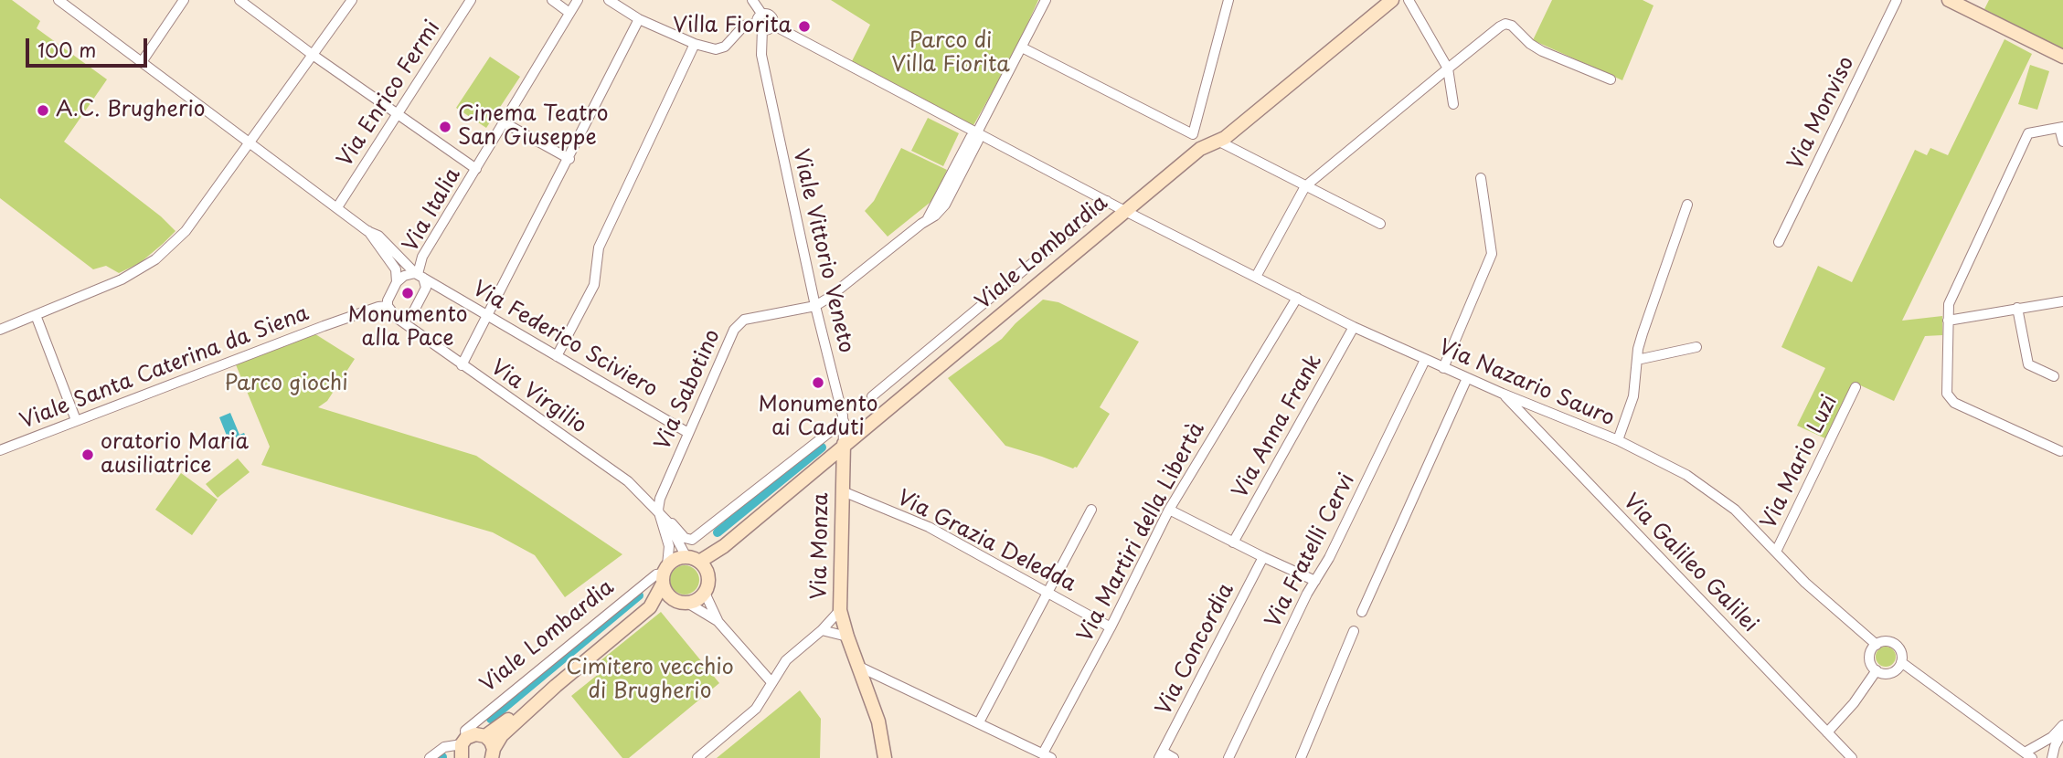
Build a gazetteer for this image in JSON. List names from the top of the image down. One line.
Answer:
{"streets":{"main road":["Viale Lombardia","Via Monza"],"street":["Via Enrico Fermi","Via Monviso","Via Italia","Viale Vittorio Veneto","Via Federico Sciviero","Viale Santa Caterina da Siena","Via Nazario Sauro","Via Sabotino","Via Virgilio","Via Anna Frank","Via Mario Luzi","Via Martiri della Libertà","Via Grazia Deledda","Via Fratelli Cervi","Via Galileo Galilei","Via Concordia"]},"crossings":[["Via Italia","Via Federico Sciviero"],["Via Italia","Viale Santa Caterina da Siena"],["Via Italia","Via Virgilio"],["Viale Vittorio Veneto","Viale Lombardia"],["Viale Vittorio Veneto","Via Sabotino"],["Viale Vittorio Veneto","Via Monza"],["Viale Lombardia","Via Nazario Sauro"],["Viale Lombardia","Via Virgilio"],["Viale Lombardia","Via Monza"],["Via Federico Sciviero","Viale Santa Caterina da Siena"],["Via Federico Sciviero","Via Sabotino"],["Via Federico Sciviero","Via Virgilio"],["Viale Santa Caterina da Siena","Via Virgilio"],["Via Nazario Sauro","Via Anna Frank"],["Via Nazario Sauro","Via Mario Luzi"],["Via Nazario Sauro","Via Martiri della Libertà"],["Via Nazario Sauro","Via Fratelli Cervi"],["Via Nazario Sauro","Via Galileo Galilei"],["Via Sabotino","Via Virgilio"],["Via Martiri della Libertà","Via Grazia Deledda"],["Via Grazia Deledda","Via Monza"]],"parks":["Parco di Villa Fiorita","Parco giochi","Cimitero vecchio di Brugherio"],"places":["Villa Fiorita","A.C. Brugherio","Cinema Teatro San Giuseppe","Monumento alla Pace","Monumento ai Caduti","oratorio Maria ausiliatrice"],"scale_bar":"100 m"}
